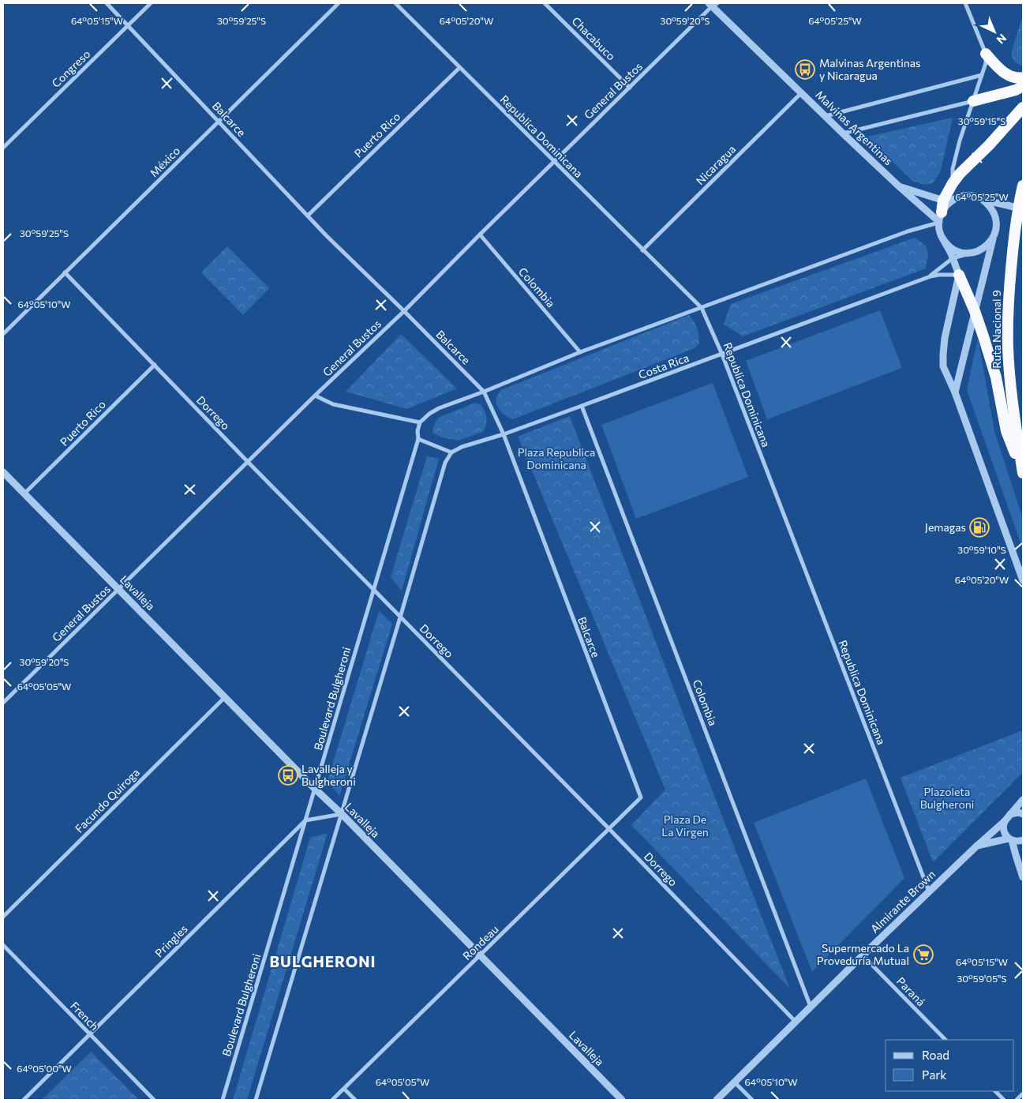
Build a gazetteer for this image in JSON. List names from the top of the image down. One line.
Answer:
{"streets":{"highway":["Ruta Nacional 9"],"street":["Chacabuco","Congreso","General Bustos","Balcarce","Malvinas Argentinas","Puerto Rico","Republica Dominicana","México","Nicaragua","Colombia","Costa Rica","Dorrego","Lavalleja","Boulevard Bulgheroni","Facundo Quiroga","Almirante Brown","Pringles","Rondeau","Paraná","French"]},"crossings":[["Chacabuco","General Bustos"],["Congreso","Balcarce"],["General Bustos","Balcarce"],["General Bustos","Malvinas Argentinas"],["General Bustos","Republica Dominicana"],["General Bustos","Colombia"],["General Bustos","Dorrego"],["General Bustos","Lavalleja"],["Balcarce","Puerto Rico"],["Balcarce","México"],["Balcarce","Costa Rica"],["Balcarce","Rondeau"],["Malvinas Argentinas","Nicaragua"],["Malvinas Argentinas","Costa Rica"],["Puerto Rico","Republica Dominicana"],["Puerto Rico","Dorrego"],["Puerto Rico","Lavalleja"],["Republica Dominicana","Nicaragua"],["Republica Dominicana","Costa Rica"],["Republica Dominicana","Almirante Brown"],["México","Dorrego"],["Colombia","Costa Rica"],["Colombia","Almirante Brown"],["Dorrego","Boulevard Bulgheroni"],["Dorrego","Almirante Brown"],["Dorrego","Rondeau"],["Lavalleja","Boulevard Bulgheroni"],["Lavalleja","Facundo Quiroga"],["Lavalleja","Rondeau"],["Boulevard Bulgheroni","Pringles"],["Almirante Brown","Paraná"],["Pringles","French"]],"districts":["BULGHERONI"],"parks":["Plaza Republica Dominicana","Plazoleta Bulgheroni","Plaza De La Virgen"],"places":{"bus stop":["Malvinas Argentinas y Nicaragua","Lavalleja y Bulgheroni"],"fuel station":["Jemagas"],"supermarket":["Supermercado La Proveduría Mutual"]},"legend":["Road","Park"],"north":"bottom right","coordinates":["30°59'25\"S","30°59'20\"S","64°05'15\"W","64°05'20\"W","64°05'25\"W","30°59'15\"S","64°05'10\"W","30°59'10\"S","64°05'05\"W","30°59'05\"S","64°05'00\"W"]}
